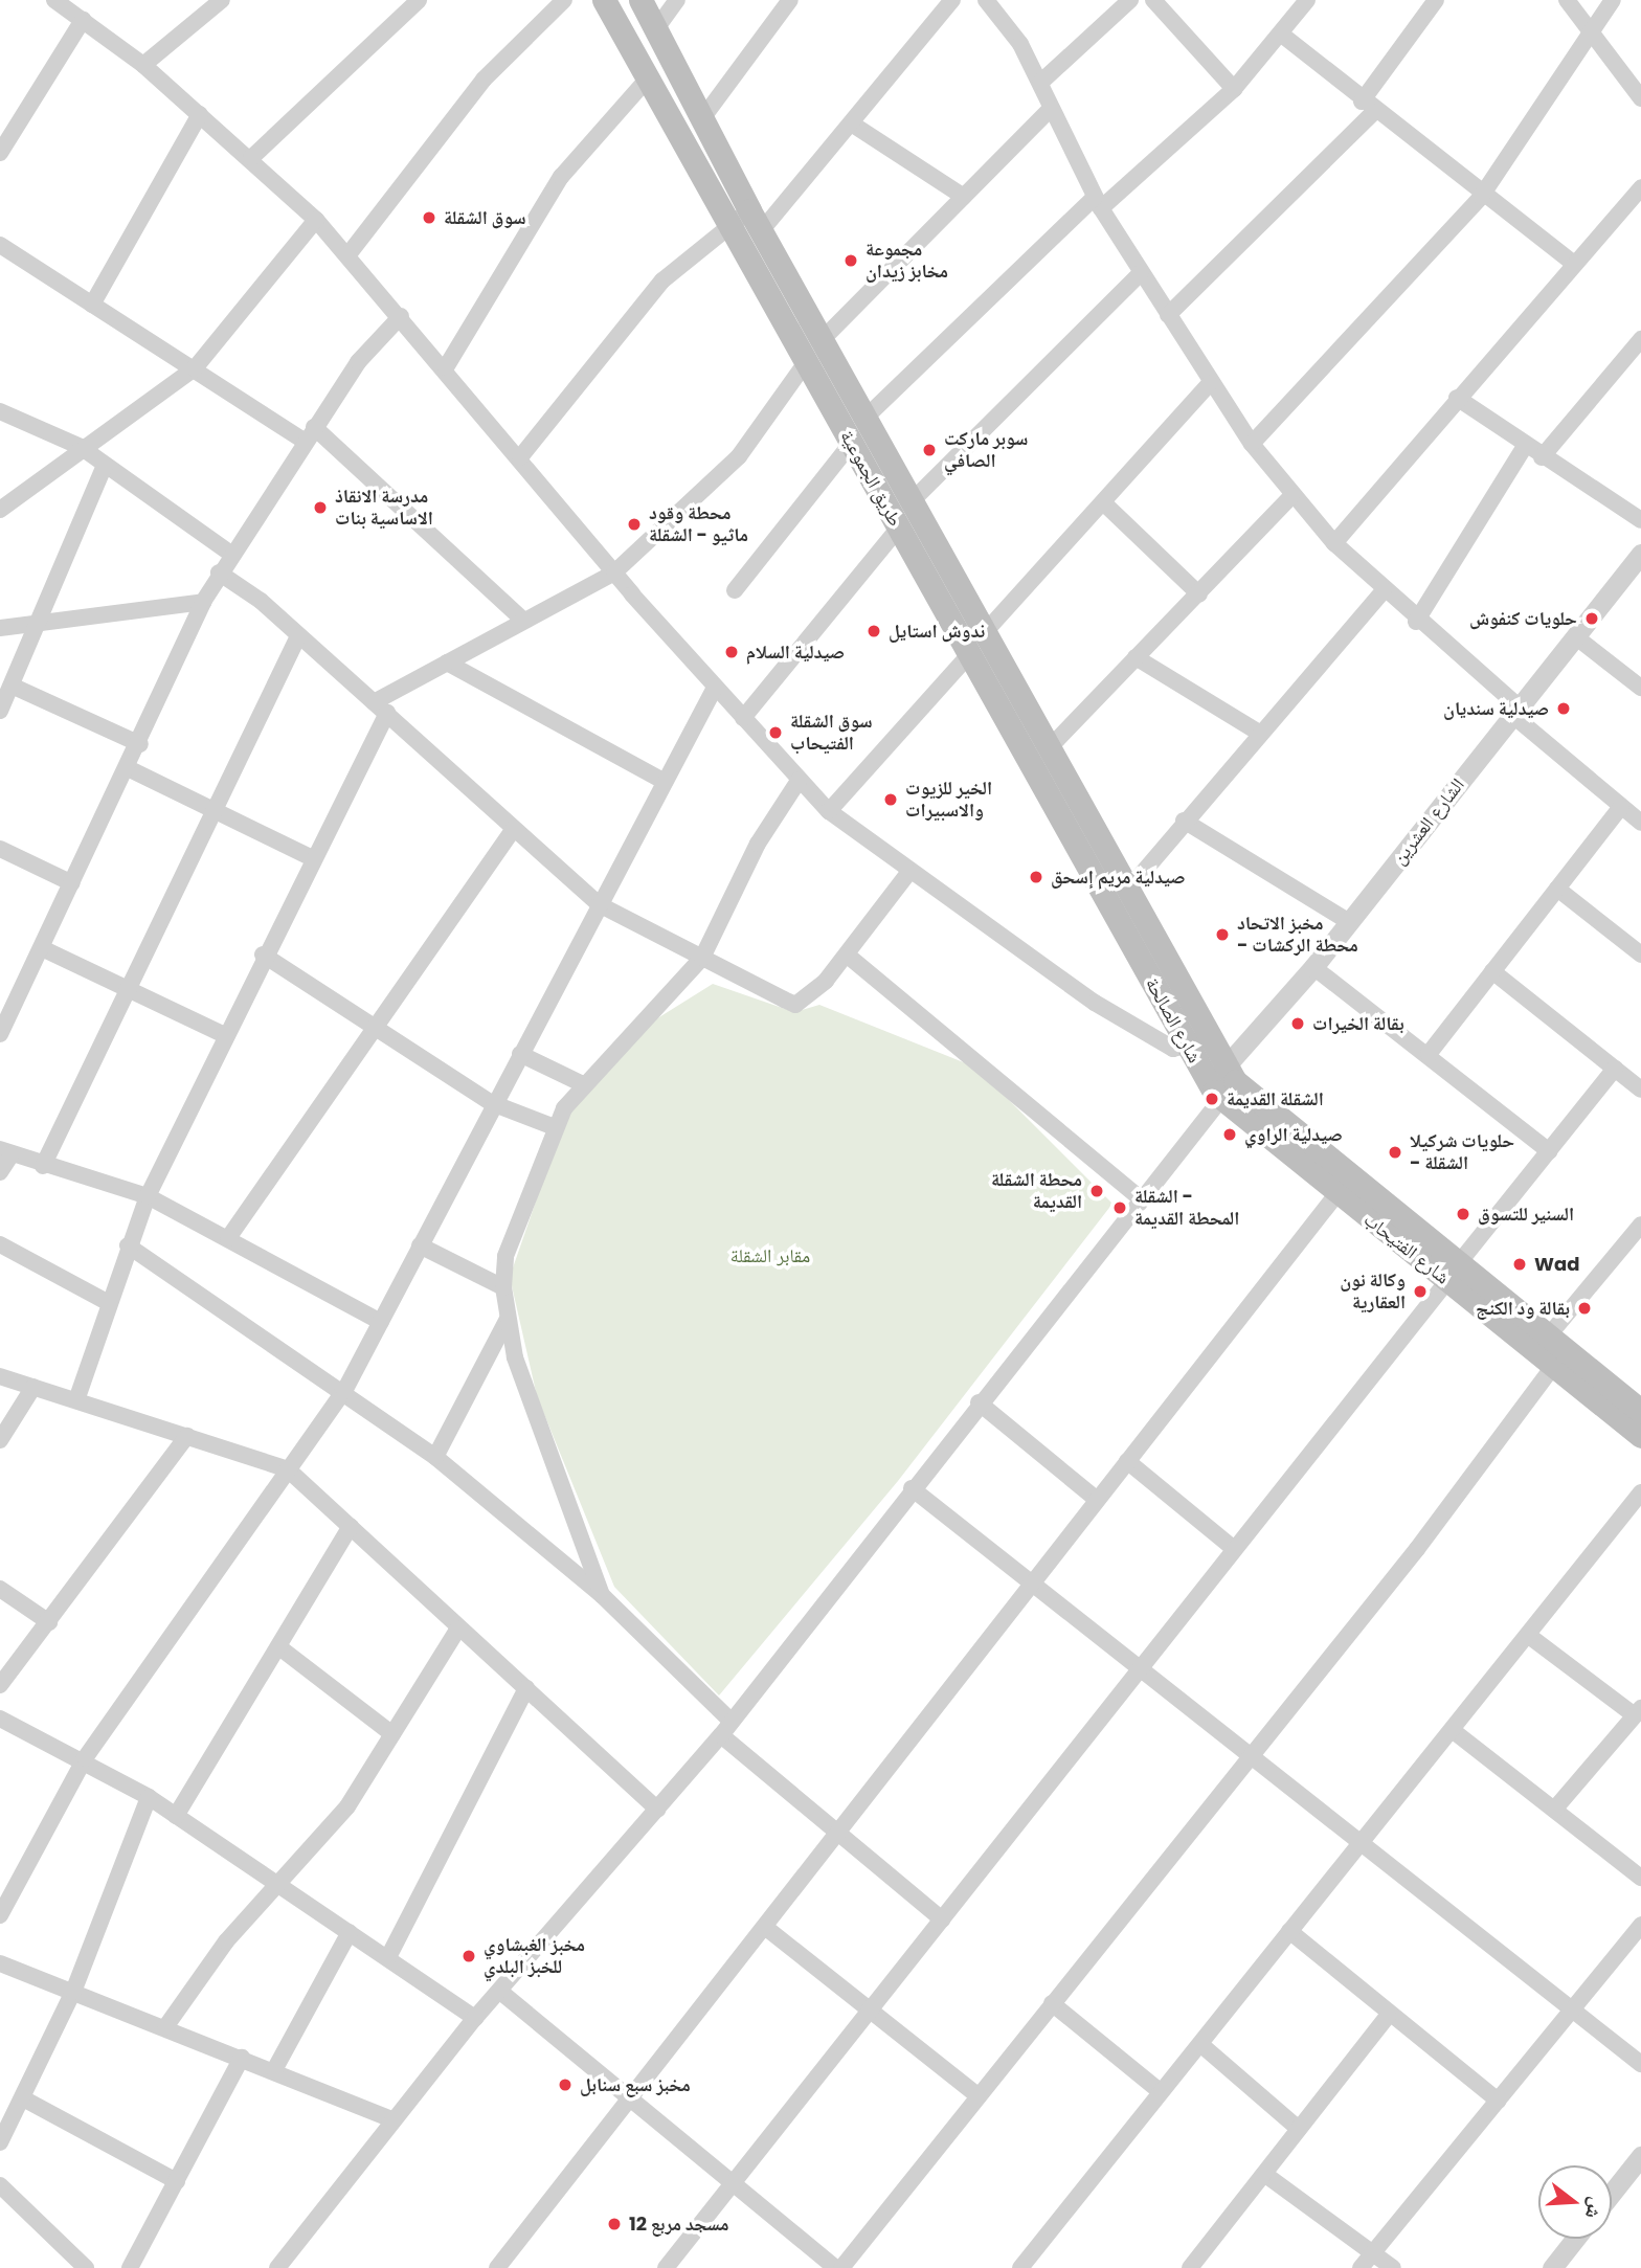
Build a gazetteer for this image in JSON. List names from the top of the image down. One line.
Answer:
{"streets":{"main road":["طريق الجموعية","شارع الصالحة","شارع الفتيحاب"],"street":["الشارع العشرين"]},"crossings":[["طريق الجموعية","شارع الصالحة"],["الشارع العشرين","شارع الصالحة"],["الشارع العشرين","شارع الفتيحاب"],["شارع الصالحة","شارع الفتيحاب"]],"parks":["مقابر الشقلة"],"places":["سوق الشقلة","مجموعة مخابز زيدان","سوبر ماركت الصافي","مدرسة الانقاذ الاساسية بنات","محطة وقود ماثيو - الشقلة","حلويات كنفوش","ندوش استايل","صيدلية السلام","صيدلية سنديان","سوق الشقلة الفتيحاب","الخير للزيوت والاسبيرات","صيدلية مريم إسحق","مخبز الاتحاد - محطة الركشات","بقالة الخيرات","الشقلة القديمة","صيدلية الراوي","حلويات شركيلا - الشقلة","محطة الشقلة القديمة","الشقلة - المحطة القديمة","السنير للتسوق","Wad","وكالة نون العقارية","بقالة ود الكنج","مخبز الغبشاوي للخبز البلدي","مخبز سبع سنابل","مسجد مربع 12"],"north":"right"}
